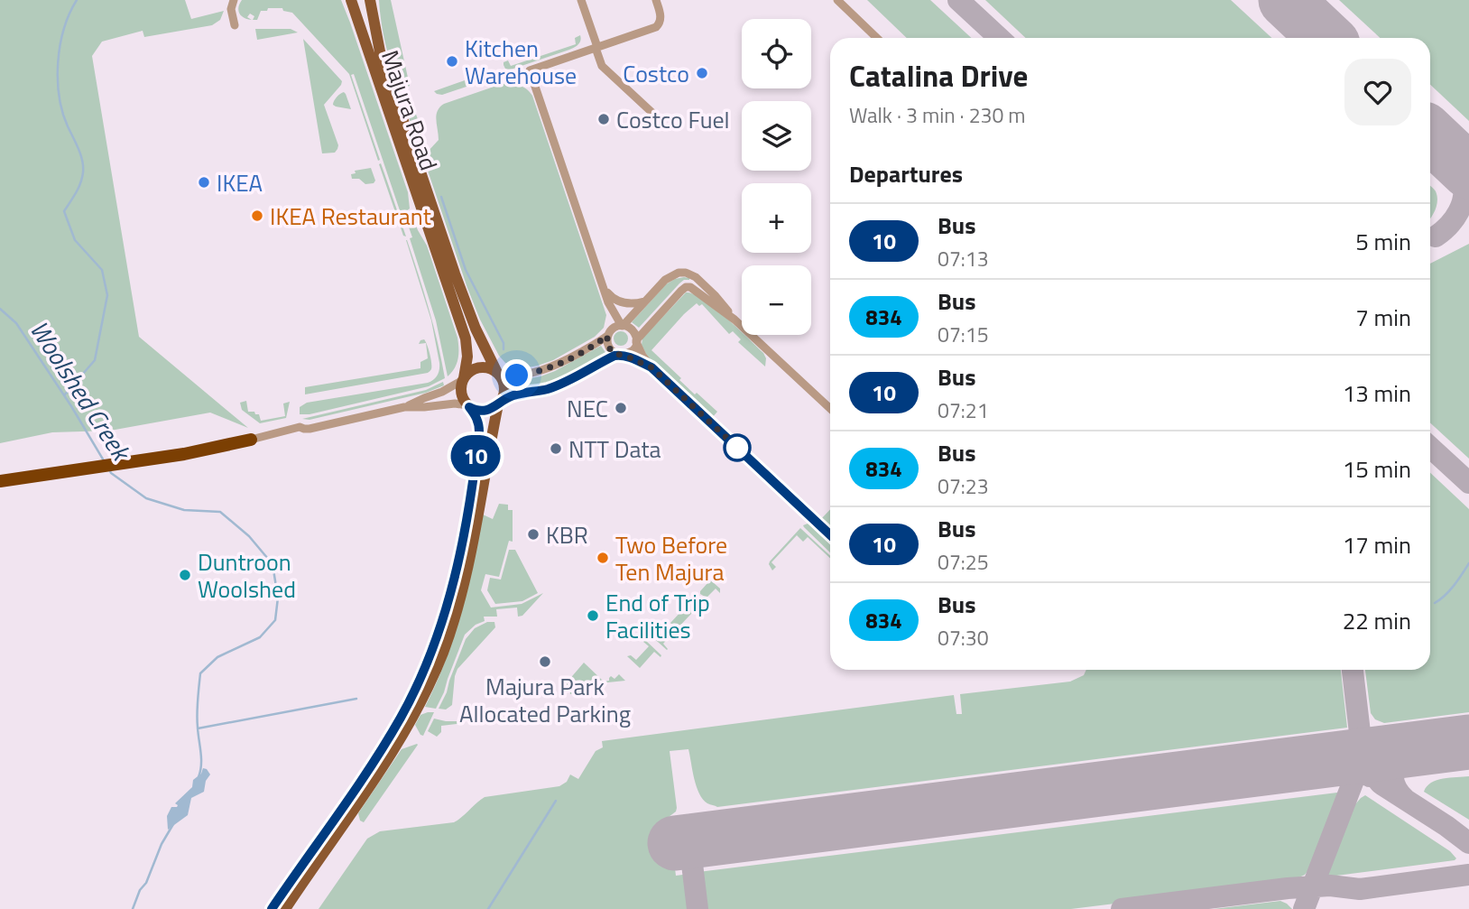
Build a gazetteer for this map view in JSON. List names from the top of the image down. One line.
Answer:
{"streets":{"main road":["Majura Road"]},"water":["Woolshed Creek"],"places":["Kitchen Warehouse","Costco","Costco Fuel","IKEA","IKEA Restaurant","NEC","NTT Data","KBR","Two Before Ten Majura","Duntroon Woolshed","End of Trip Facilities","Majura Park Allocated Parking"],"lines":["bus line 10"],"page":{"on_map":"10","map_buttons":["+","−"],"heading":[["Catalina Drive","Walk · 3 min · 230 m"],"Departures"],"list":[{"mark":"10","name":"Bus","note":"07:13","value":"5 min"},{"mark":"834","name":"Bus","note":"07:15","value":"7 min"},{"mark":"10","name":"Bus","note":"07:21","value":"13 min"},{"mark":"834","name":"Bus","note":"07:23","value":"15 min"},{"mark":"10","name":"Bus","note":"07:25","value":"17 min"},{"mark":"834","name":"Bus","note":"07:30","value":"22 min"}]}}
